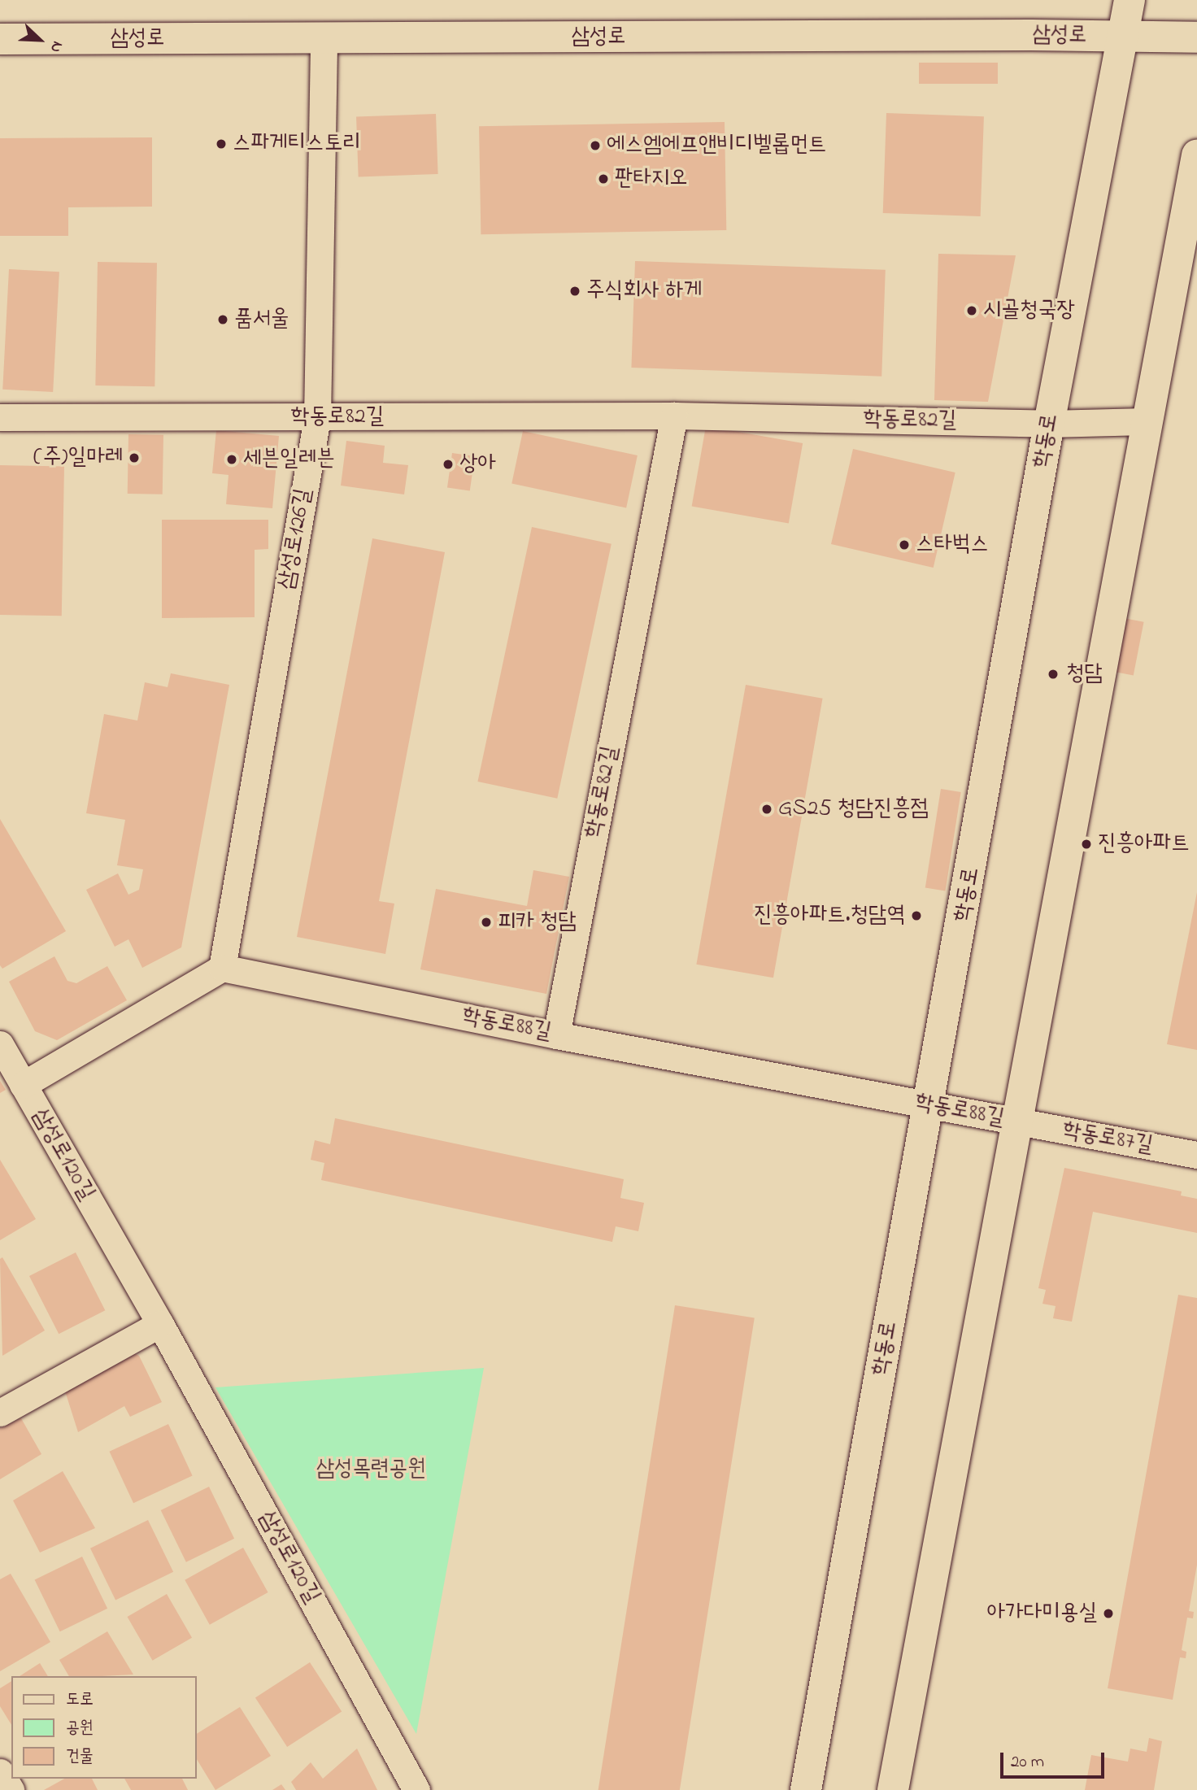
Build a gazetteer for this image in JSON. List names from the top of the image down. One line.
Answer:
{"streets":{"main road":["삼성로","학동로"],"street":["학동로82길","삼성로126길","학동로88길","학동로87길","삼성로120길"]},"crossings":[["삼성로","학동로"],["삼성로","삼성로126길"],["학동로82길","학동로"],["학동로82길","삼성로126길"],["학동로82길","학동로88길"],["학동로","학동로88길"],["삼성로126길","학동로88길"],["학동로88길","학동로87길"]],"parks":["삼성목련공원"],"places":["스파게티스토리","에스엠에프앤비디벨롭먼트","판타지오","주식회사 하게","시골청국장","품서울","(주)일마레","세븐일레븐","상아","스타벅스","청담","GS25 청담진흥점","진흥아파트","진흥아파트.청담역","피카 청담","아가다미용실"],"legend":["도로","공원","건물"],"scale_bar":"20 m","north":"bottom right"}
